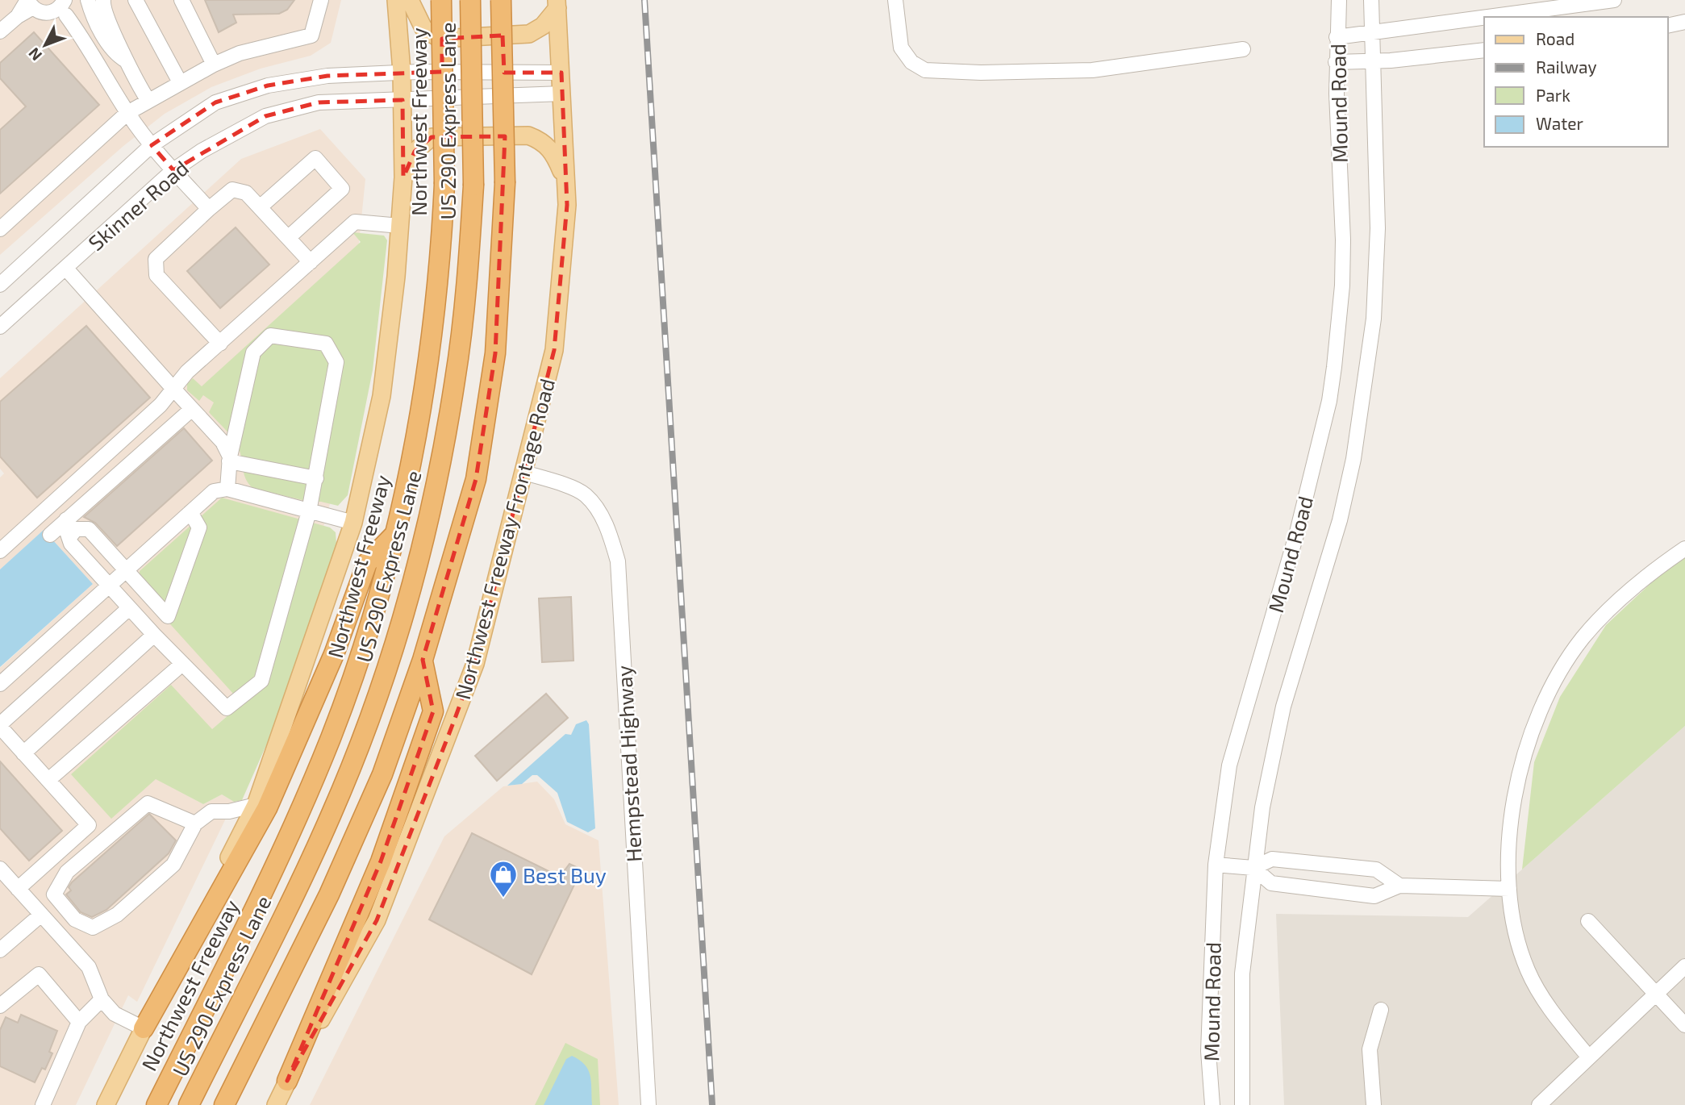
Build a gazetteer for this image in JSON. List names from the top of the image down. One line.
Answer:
{"streets":{"highway":["US 290 Express Lane","Northwest Freeway"],"main road":["Northwest Freeway Frontage Road"],"street":["Mound Road","Skinner Road","Hempstead Highway"]},"crossings":[["Skinner Road","Northwest Freeway Frontage Road"],["Northwest Freeway Frontage Road","Hempstead Highway"]],"places":{"shop":["Best Buy"]},"legend":["Road","Railway","Park","Water"],"north":"bottom left"}
